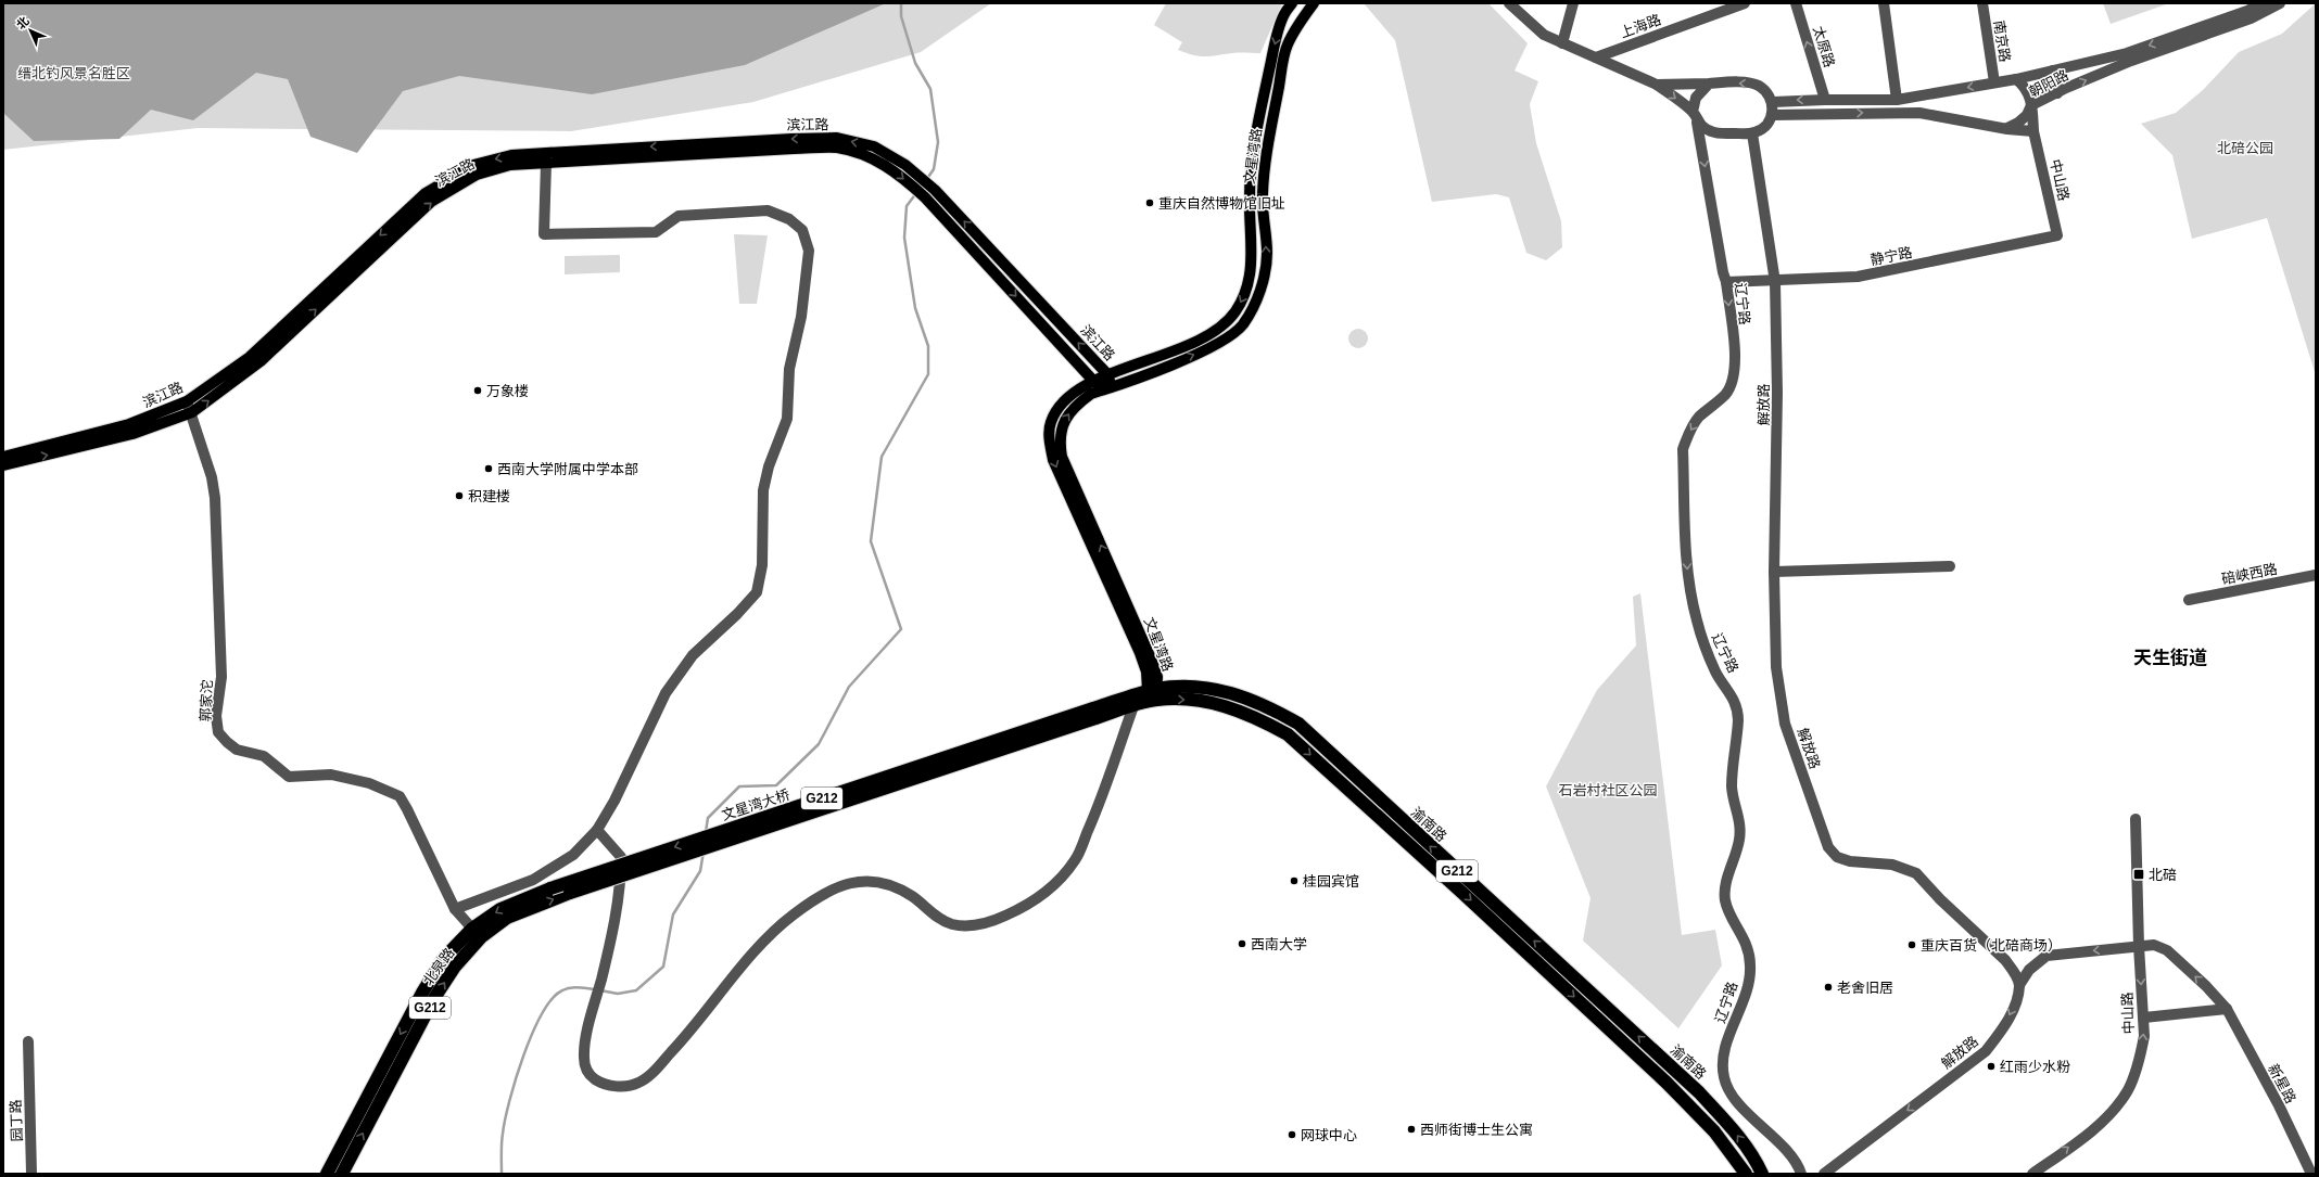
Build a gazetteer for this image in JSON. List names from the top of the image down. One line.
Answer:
{"streets":{"highway":["G212","文星湾大桥","渝南路","北泉路"],"main road":["滨江路","文星湾路"],"street":["上海路","南京路","太原路","朝阳路","中山路","静宁路","辽宁路","解放路","碚峡西路","郭家沱","新星路","园丁路"]},"crossings":[["朝阳路","中山路"],["滨江路","文星湾路"],["滨江路","郭家沱"],["文星湾路","渝南路"],["中山路","静宁路"],["中山路","新星路"],["静宁路","辽宁路"],["静宁路","解放路"],["辽宁路","解放路"],["解放路","新星路"],["郭家沱","北泉路"],["文星湾大桥","渝南路"],["文星湾大桥","北泉路"]],"one_way":["辽宁路"],"districts":["天生街道"],"parks":["缙北钓风景名胜区","北碚公园","石岩村社区公园"],"places":{"other":["重庆自然博物馆旧址","万象楼","西南大学附属中学本部","积建楼","桂园宾馆","西南大学","重庆百货（北碚商场）","老舍旧居","红雨少水粉","西师街博士生公寓","网球中心"],"transit":["北碚"]},"north":"top left"}
